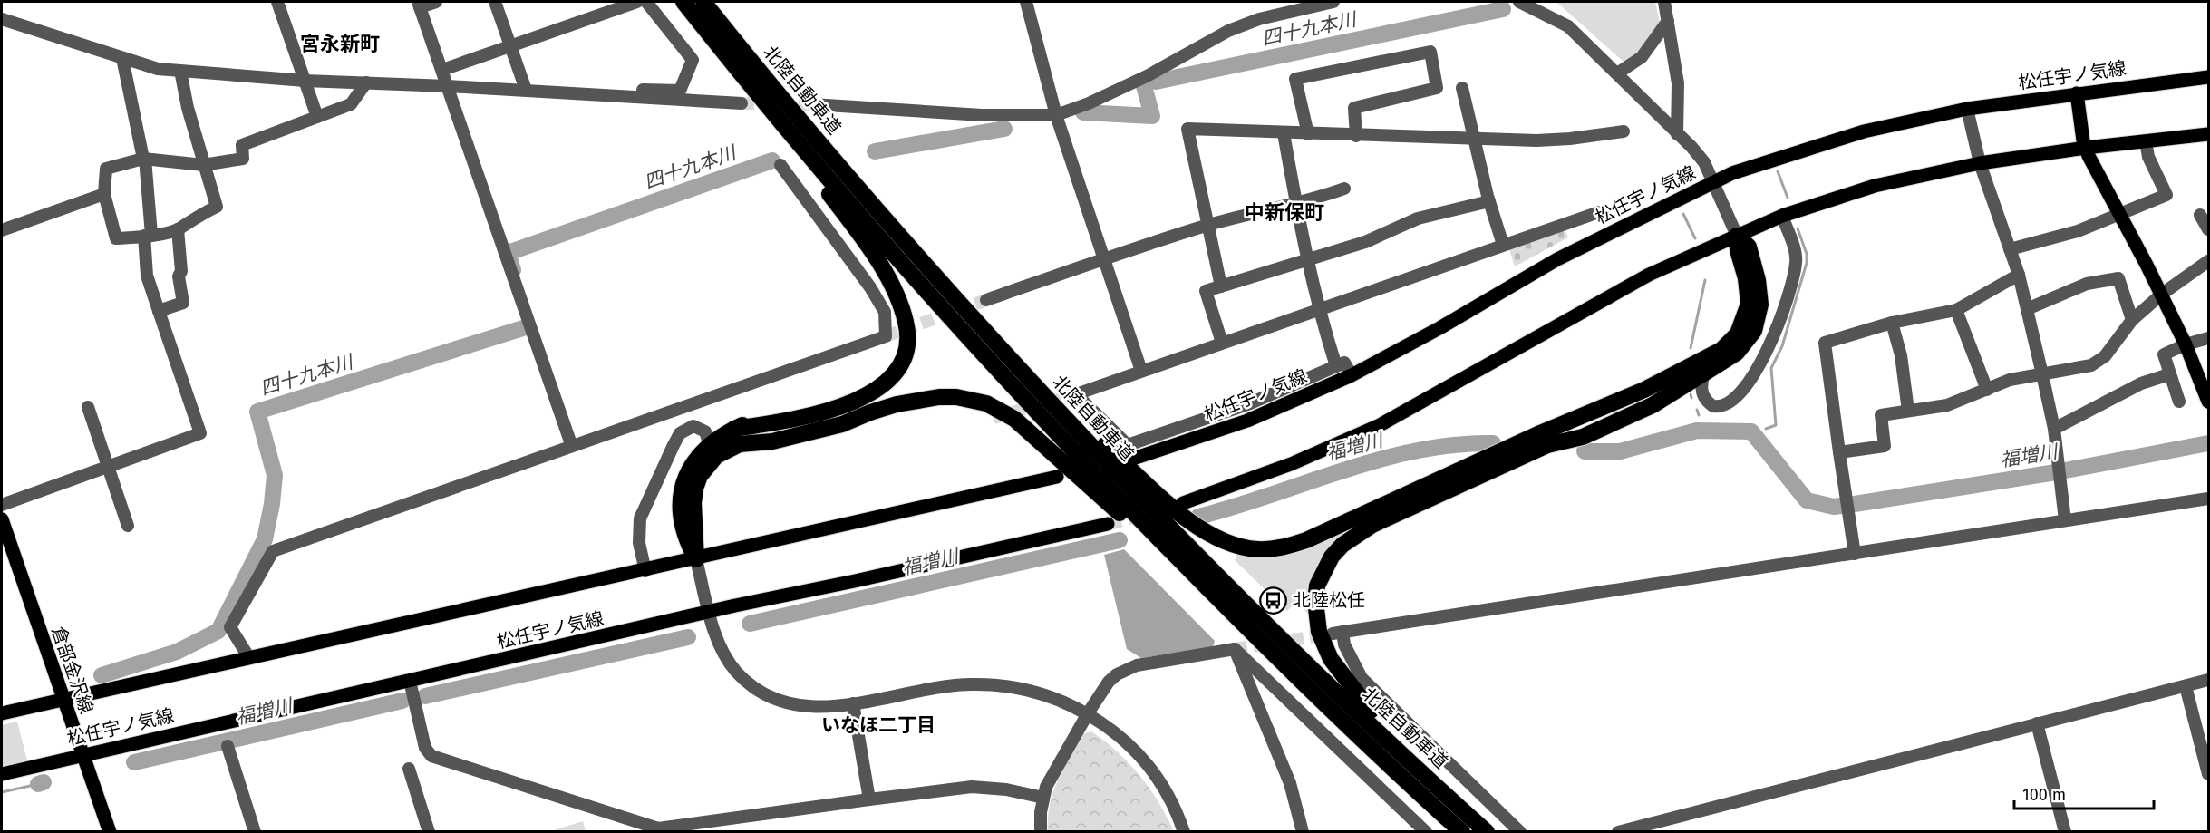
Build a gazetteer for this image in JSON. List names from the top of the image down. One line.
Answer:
{"streets":{"highway":["北陸自動車道"],"main road":["松任宇ノ気線","倉部金沢線"]},"crossings":[["松任宇ノ気線","倉部金沢線"]],"districts":["宮永新町","中新保町","いなほ二丁目"],"water":["四十九本川","福増川"],"places":{"bus stop":["北陸松任"]},"scale_bar":"100 m"}
